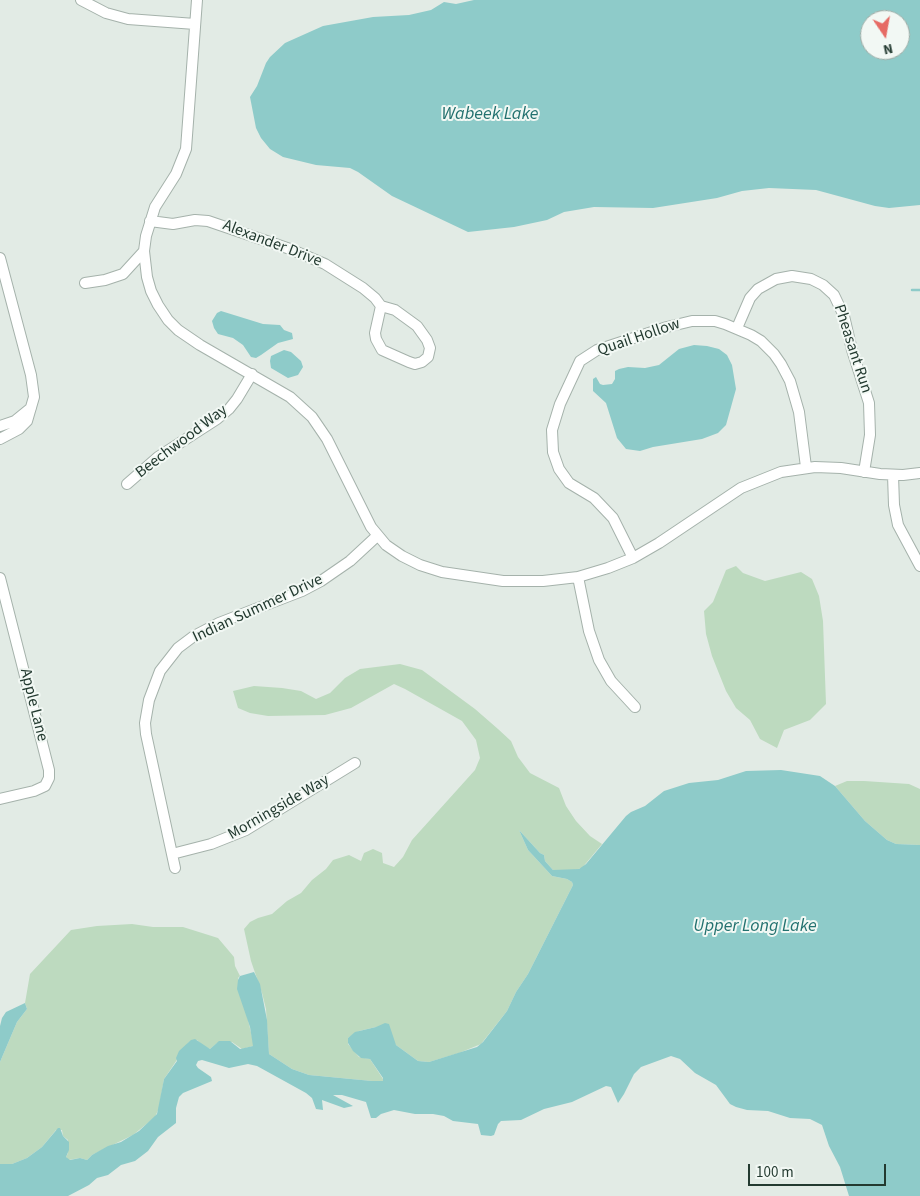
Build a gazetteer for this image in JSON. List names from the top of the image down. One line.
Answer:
{"streets":{"street":["Alexander Drive","Quail Hollow","Pheasant Run","Beechwood Way","Indian Summer Drive","Apple Lane","Morningside Way"]},"crossings":[["Quail Hollow","Pheasant Run"],["Indian Summer Drive","Morningside Way"]],"water":["Wabeek Lake","Upper Long Lake"],"scale_bar":"100 m","north":"bottom"}
